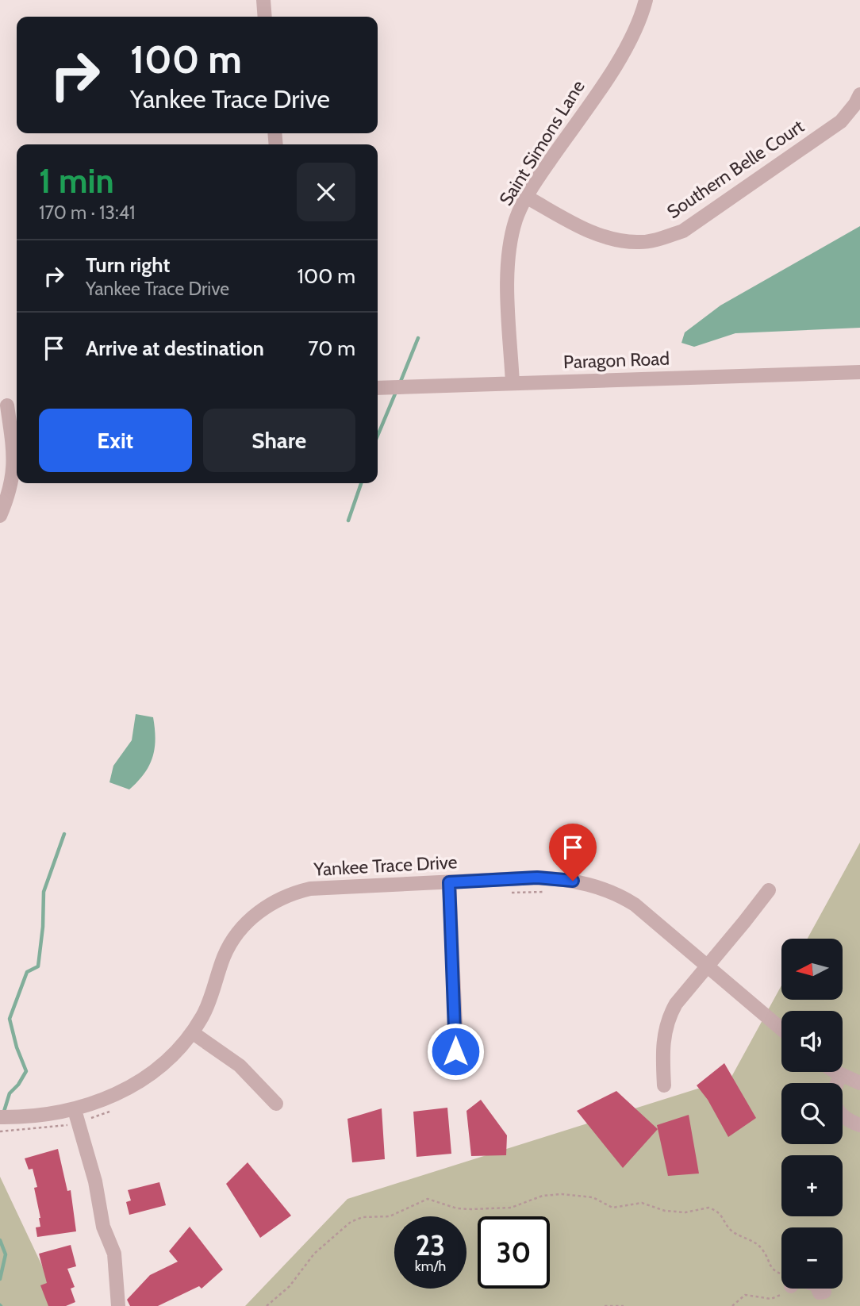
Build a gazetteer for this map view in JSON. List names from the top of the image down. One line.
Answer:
{"streets":{"street":["Saint Simons Lane","Southern Belle Court","Paragon Road","Yankee Trace Drive"]},"crossings":[["Saint Simons Lane","Southern Belle Court"],["Saint Simons Lane","Paragon Road"]],"north":"left","page":{"turn":["100 m","Yankee Trace Drive"],"heading":["1 min","170 m · 13:41"],"list":[{"name":"Turn right","note":"Yankee Trace Drive","value":"100 m"},{"name":"Arrive at destination","value":"70 m"}],"buttons":["Exit","Share"],"map_buttons":["+","−"],"speed":"23 km/h","limit":"30"}}
